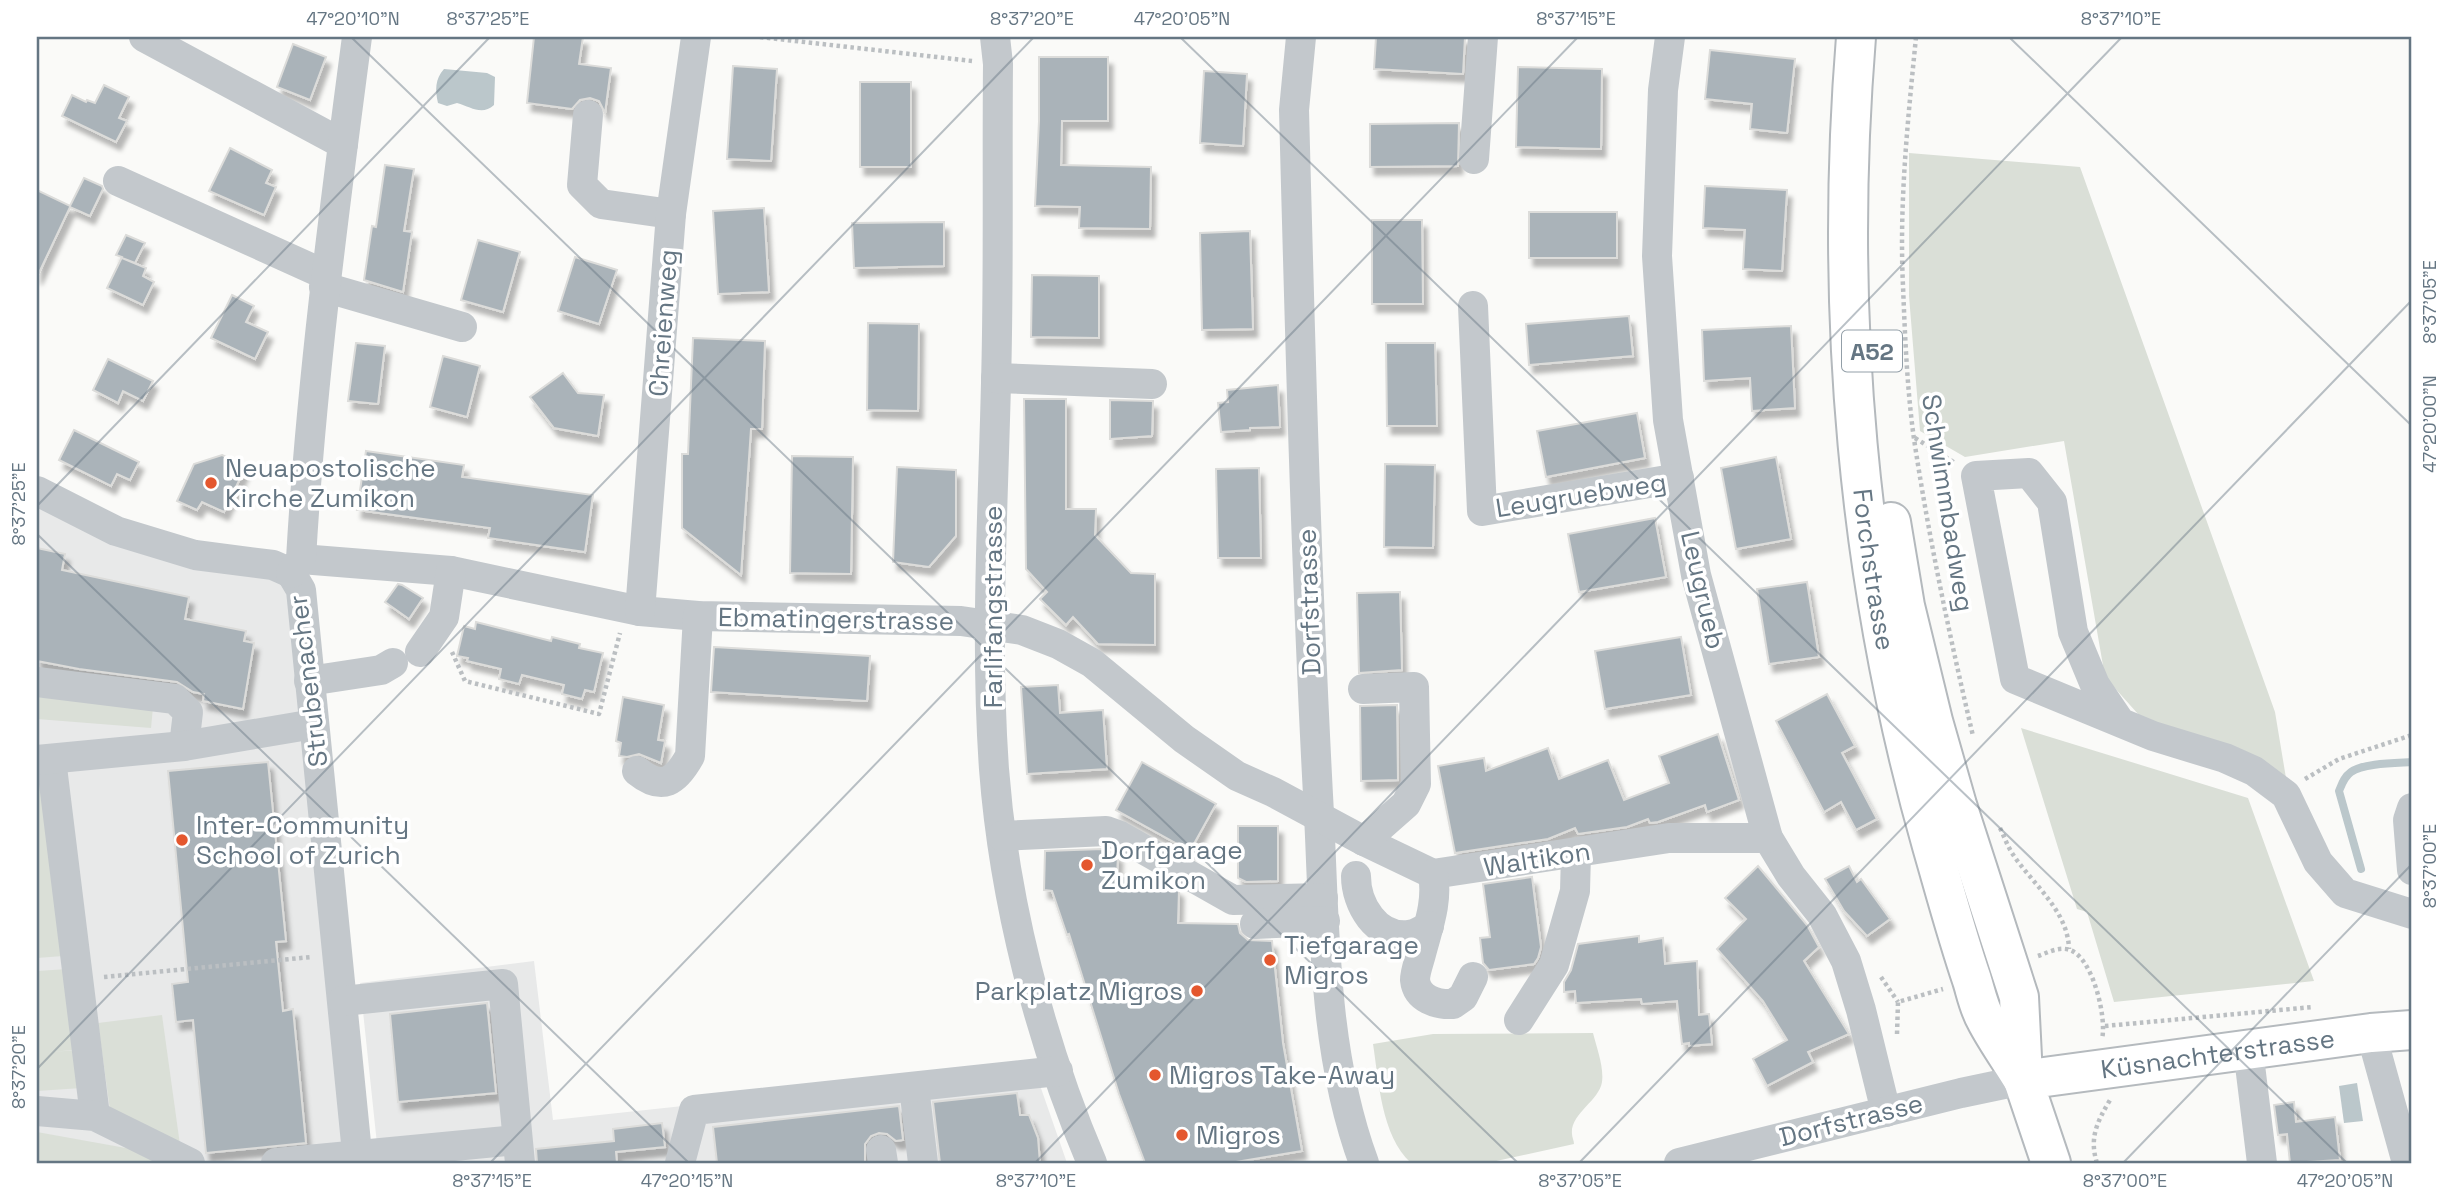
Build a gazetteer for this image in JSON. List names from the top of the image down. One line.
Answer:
{"streets":{"main road":["A52","Forchstrasse","Küsnachterstrasse"],"street":["Chreienweg","Leugruebweg","Leugrueb","Dorfstrasse","Farlifangstrasse","Ebmatingerstrasse","Strubenacher","Waltikon"],"path":["Schwimmbadweg"]},"crossings":[["Chreienweg","Ebmatingerstrasse"],["Leugruebweg","Leugrueb"],["Forchstrasse","Dorfstrasse"],["Forchstrasse","Küsnachterstrasse"],["Leugrueb","Dorfstrasse"],["Leugrueb","Waltikon"],["Dorfstrasse","Ebmatingerstrasse"],["Dorfstrasse","Küsnachterstrasse"],["Farlifangstrasse","Ebmatingerstrasse"],["Ebmatingerstrasse","Strubenacher"]],"places":["Neuapostolische Kirche Zumikon","Inter-Community School of Zurich","Dorfgarage Zumikon","Tiefgarage Migros","Parkplatz Migros","Migros Take-Away","Migros"],"coordinates":["47°20'10\"N","8°37'25\"E","8°37'20\"E","47°20'05\"N","8°37'15\"E","8°37'10\"E","8°37'05\"E","47°20'00\"N","8°37'00\"E","47°20'15\"N"]}
